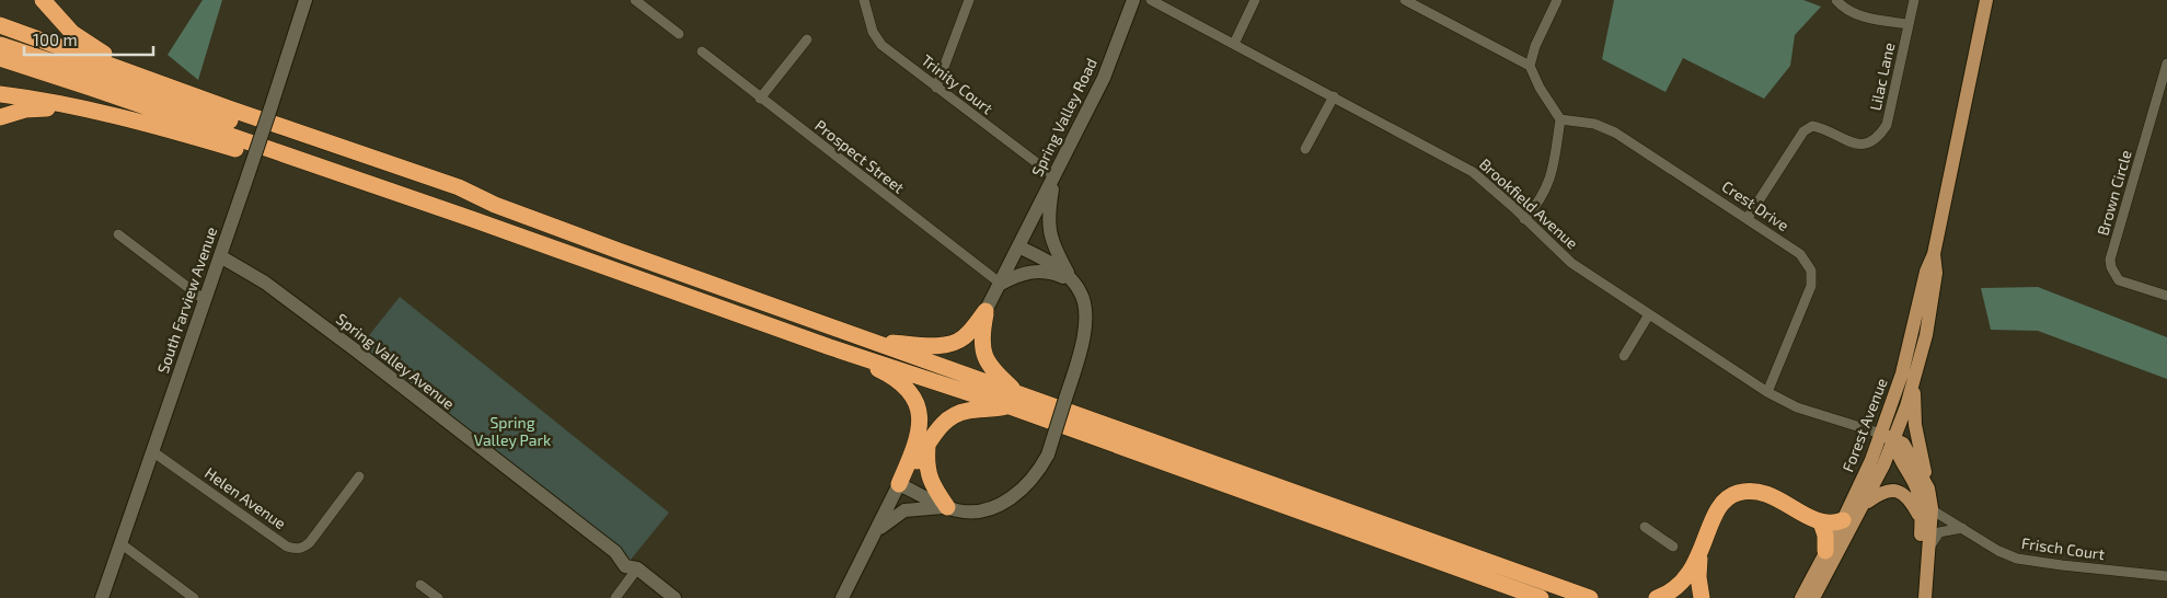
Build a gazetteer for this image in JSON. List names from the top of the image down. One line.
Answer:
{"streets":{"main road":["Forest Avenue"],"street":["Lilac Lane","Trinity Court","Spring Valley Road","Prospect Street","Brown Circle","Brookfield Avenue","Crest Drive","South Farview Avenue","Spring Valley Avenue","Helen Avenue","Frisch Court"]},"crossings":[["Lilac Lane","Crest Drive"],["Trinity Court","Spring Valley Road"],["Spring Valley Road","Prospect Street"],["Brookfield Avenue","Crest Drive"],["Brookfield Avenue","Forest Avenue"],["South Farview Avenue","Spring Valley Avenue"],["South Farview Avenue","Helen Avenue"]],"parks":["Spring Valley Park"],"scale_bar":"100 m"}
